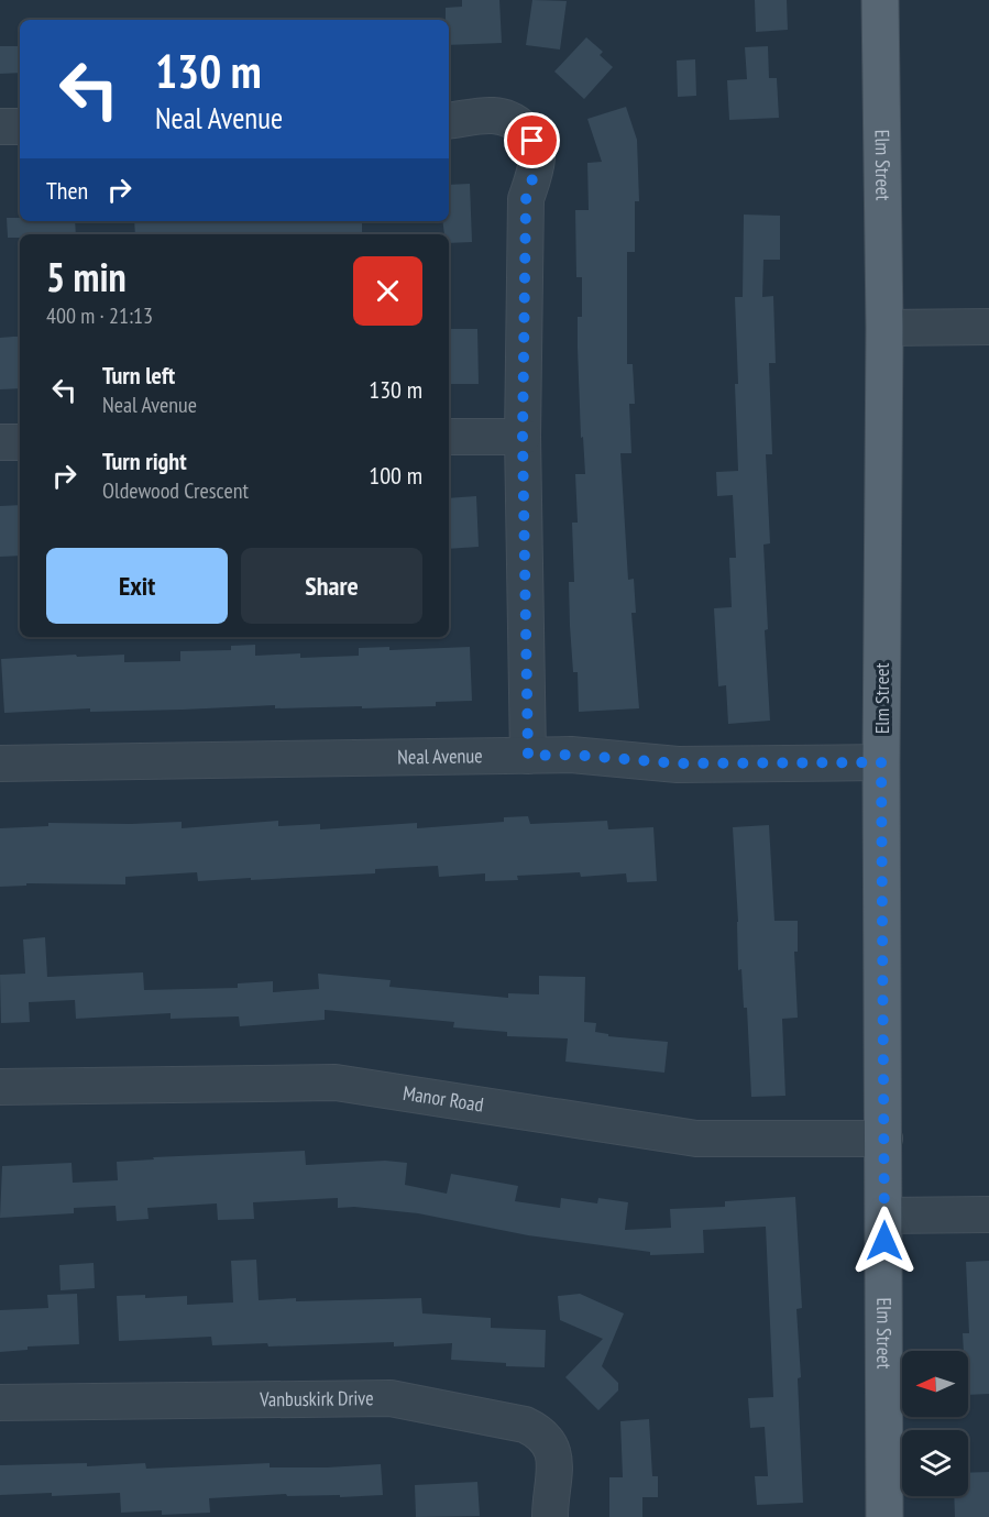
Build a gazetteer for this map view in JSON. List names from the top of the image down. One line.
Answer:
{"streets":{"main road":["Elm Street"],"street":["Neal Avenue","Manor Road","Vanbuskirk Drive"]},"crossings":[["Elm Street","Neal Avenue"],["Elm Street","Manor Road"]],"north":"left","page":{"turn":["130 m","Neal Avenue"],"then":"Then","heading":["5 min","400 m · 21:13"],"list":[{"name":"Turn left","note":"Neal Avenue","value":"130 m"},{"name":"Turn right","note":"Oldewood Crescent","value":"100 m"}],"buttons":["Exit","Share"]}}
